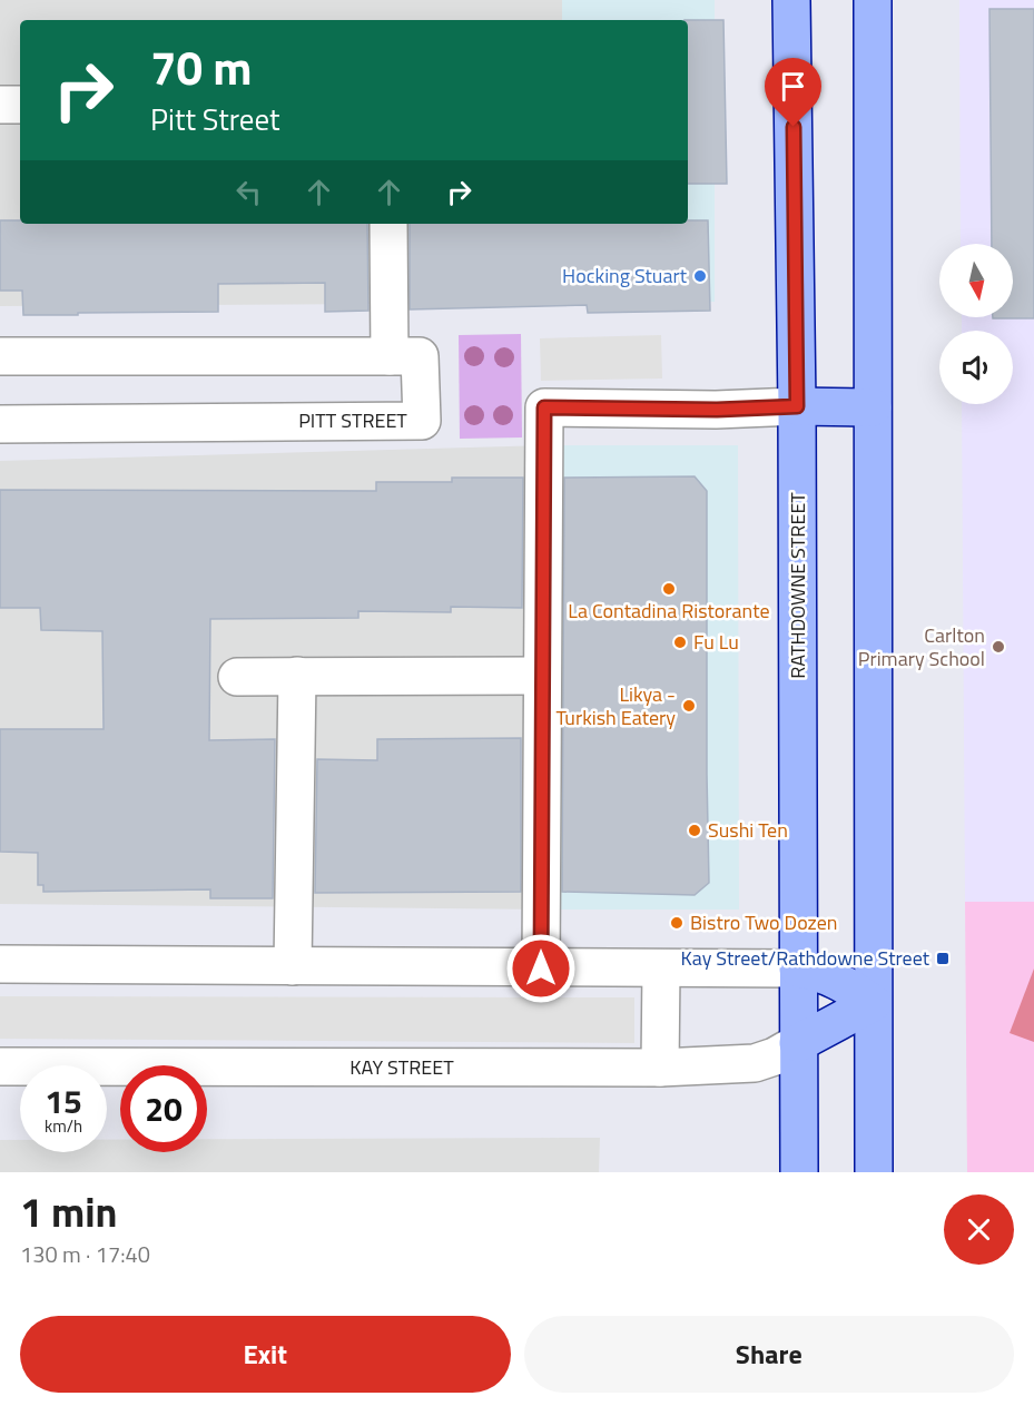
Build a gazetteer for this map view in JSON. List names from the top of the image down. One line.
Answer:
{"streets":{"main road":["RATHDOWNE STREET"],"street":["PITT STREET","KAY STREET"]},"crossings":[["RATHDOWNE STREET","KAY STREET"]],"places":{"other":["Hocking Stuart","La Contadina Ristorante","Fu Lu","Carlton Primary School","Likya - Turkish Eatery","Sushi Ten","Bistro Two Dozen"],"transit":["Kay Street/Rathdowne Street"]},"north":"bottom","page":{"turn":["70 m","Pitt Street"],"speed":"15 km/h","limit":"20","heading":["1 min","130 m · 17:40"],"buttons":["Exit","Share"]}}
